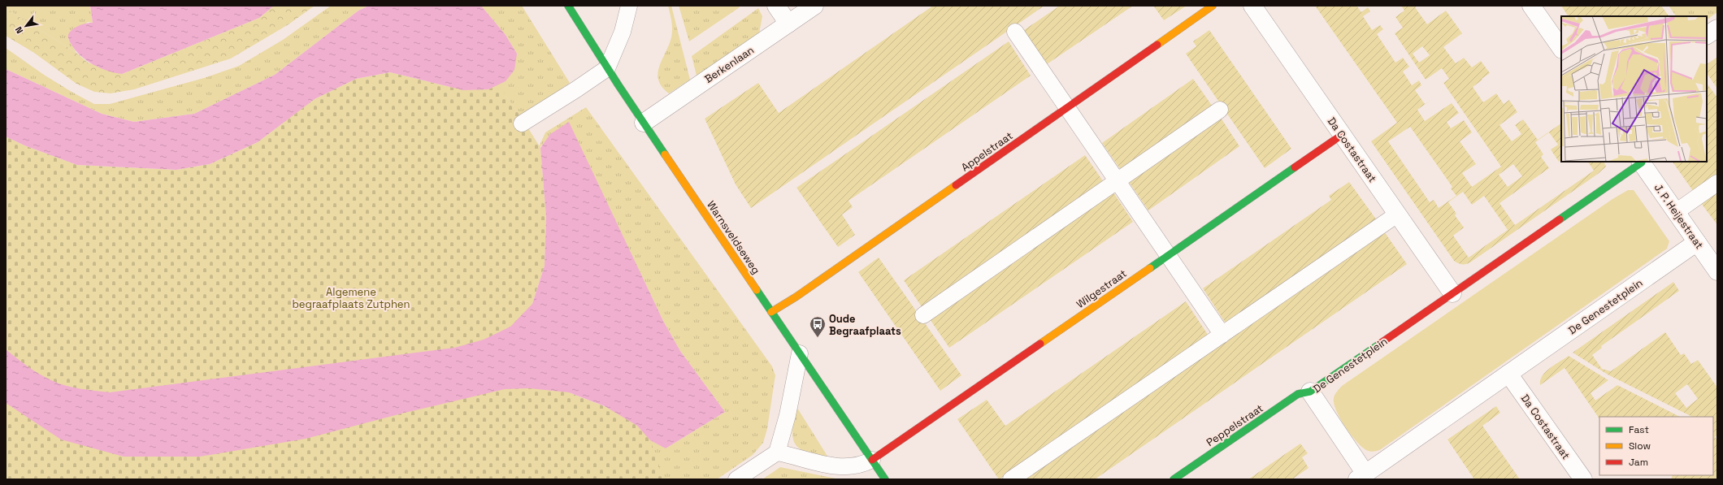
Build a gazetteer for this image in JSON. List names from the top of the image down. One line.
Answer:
{"streets":{"street":["Berkenlaan","Da Costastraat","Appelstraat","J. P. Heijestraat","Warnsveldseweg","Wilgestraat","De Genestetplein","Peppelstraat"]},"crossings":[["Berkenlaan","Warnsveldseweg"],["Da Costastraat","Wilgestraat"],["Da Costastraat","De Genestetplein"],["Appelstraat","Warnsveldseweg"],["J. P. Heijestraat","De Genestetplein"],["Warnsveldseweg","Wilgestraat"],["De Genestetplein","Peppelstraat"]],"parks":["Algemene begraafplaats Zutphen"],"places":{"bus stop":["Oude Begraafplaats"]},"legend":["Fast","Slow","Jam"],"north":"bottom left"}
